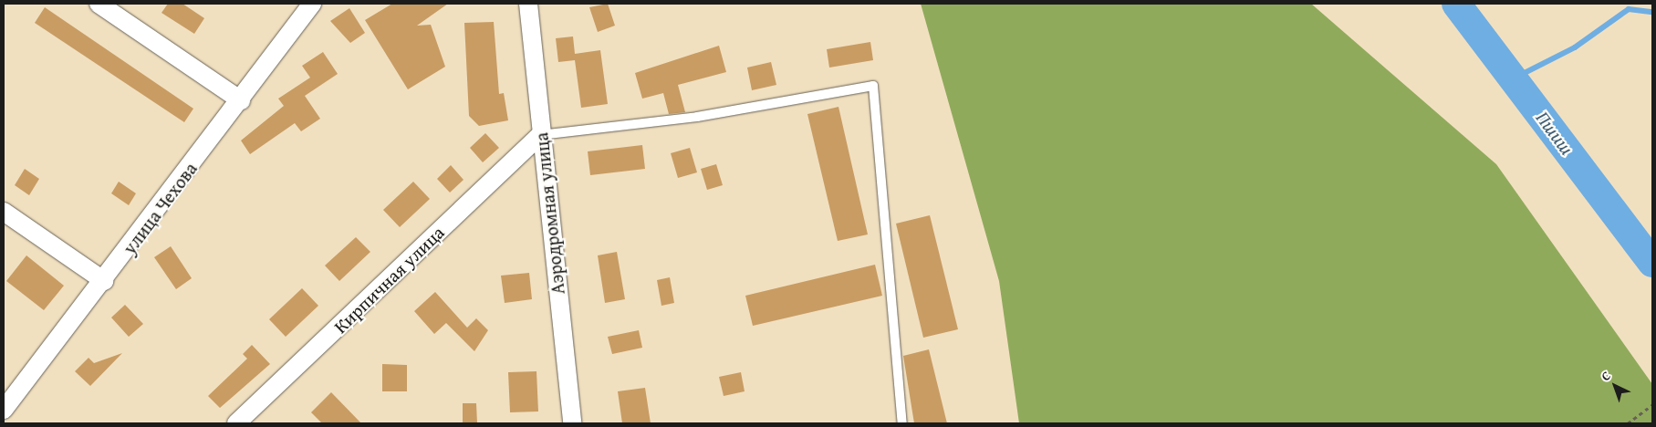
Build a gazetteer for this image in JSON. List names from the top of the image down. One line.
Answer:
{"streets":{"street":["улица Чехова","Аэродромная улица","Кирпичная улица"]},"crossings":[["Аэродромная улица","Кирпичная улица"]],"water":["Пшиш"],"north":"top left"}
